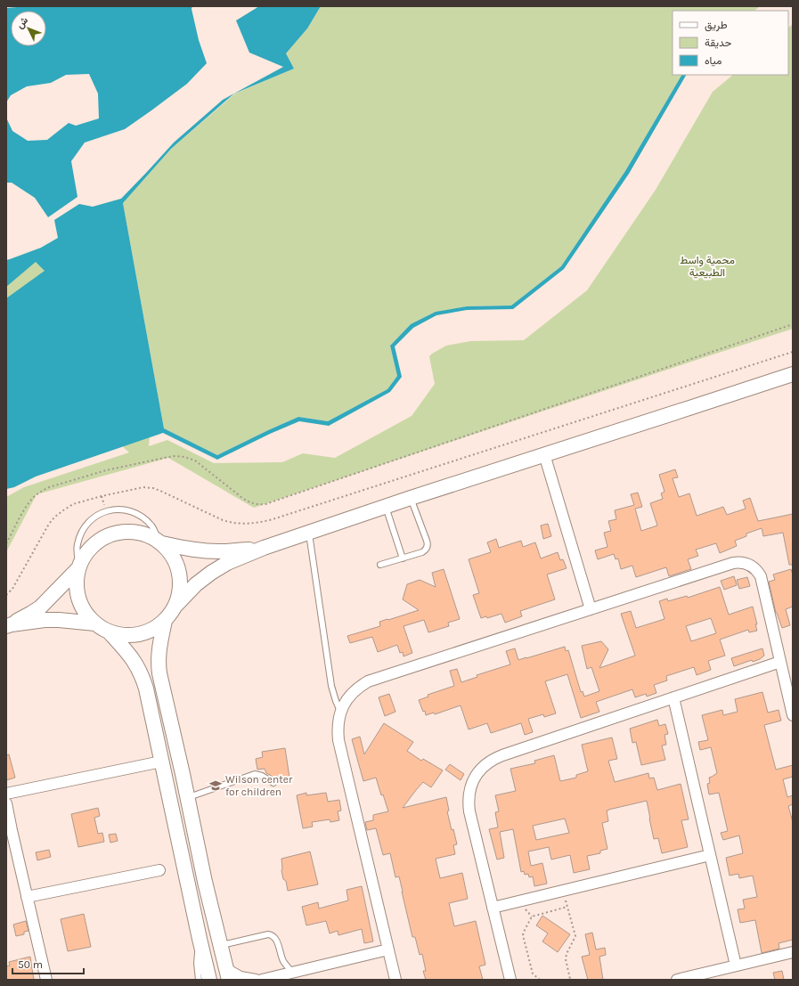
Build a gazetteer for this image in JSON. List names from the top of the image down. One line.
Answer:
{"parks":["محمية واسط الطبيعية"],"places":{"school or university":["Wilson center for children"]},"legend":["طريق","حديقة","مياه"],"scale_bar":"50 m","north":"top left"}
